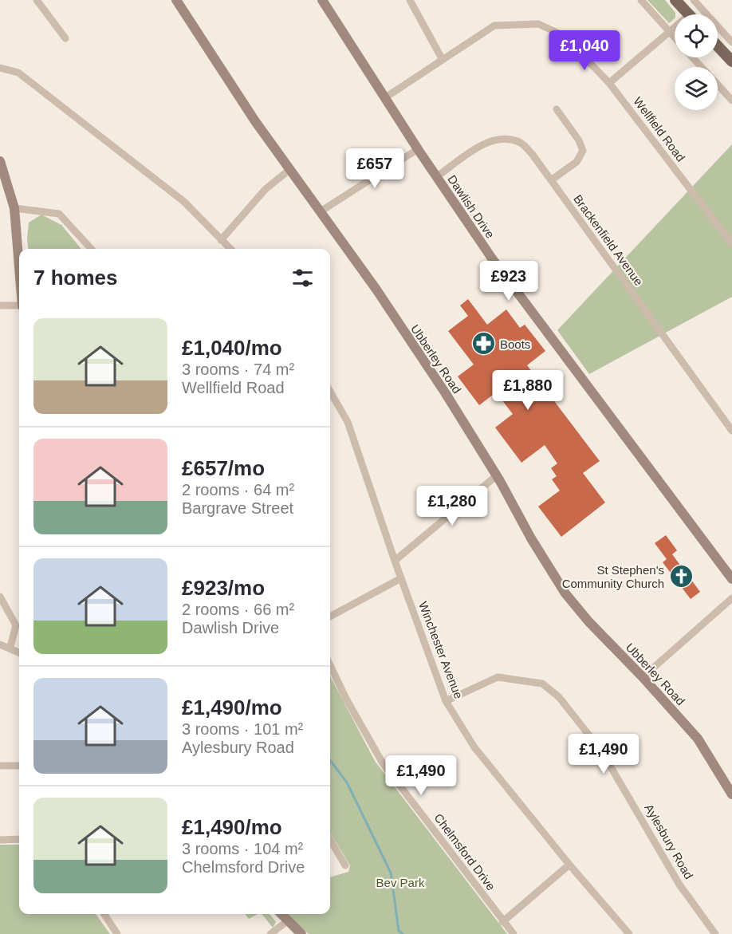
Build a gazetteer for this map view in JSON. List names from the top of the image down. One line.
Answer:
{"streets":{"street":["Wellfield Road","Dawlish Drive","Brackenfield Avenue","Ubberley Road","Winchester Avenue","Aylesbury Road","Chelmsford Drive"]},"crossings":[["Wellfield Road","Dawlish Drive"],["Dawlish Drive","Brackenfield Avenue"],["Winchester Avenue","Aylesbury Road"]],"parks":["Bev Park"],"places":{"pharmacy":["Boots"],"church":["St Stephen's Community Church"]},"page":{"price":["£1,040","£657","£923","£1,880","£1,280","£1,490","£1,490"],"heading":"7 homes","list":[{"name":"£1,040/mo","note":"3 rooms · 74 m² · Wellfield Road"},{"name":"£657/mo","note":"2 rooms · 64 m² · Bargrave Street"},{"name":"£923/mo","note":"2 rooms · 66 m² · Dawlish Drive"},{"name":"£1,490/mo","note":"3 rooms · 101 m² · Aylesbury Road"},{"name":"£1,490/mo","note":"3 rooms · 104 m² · Chelmsford Drive"}]}}
